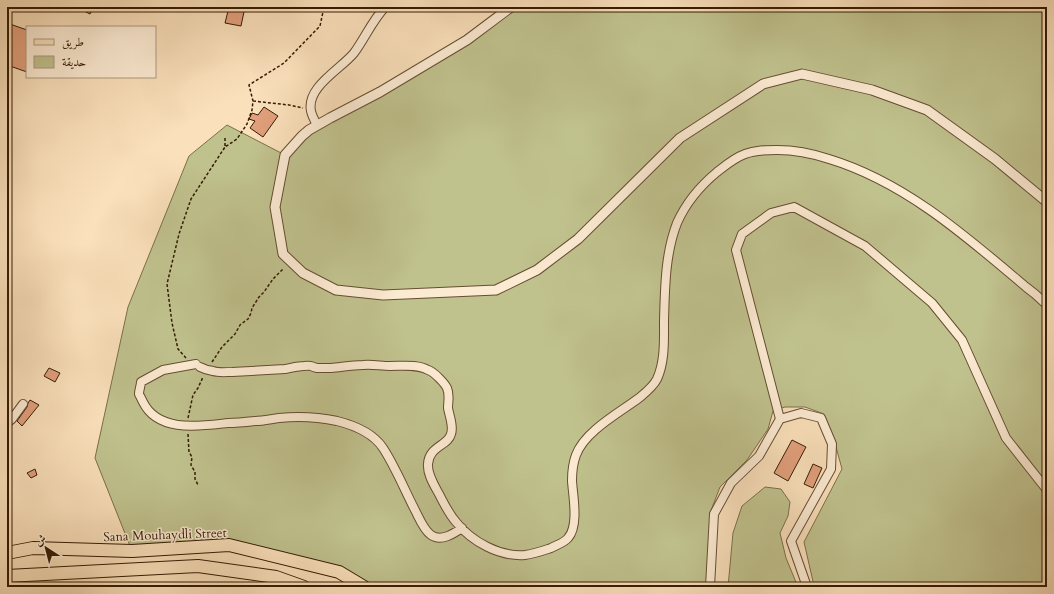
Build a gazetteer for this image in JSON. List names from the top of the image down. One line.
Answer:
{"streets":{"main road":["Sana Mouhaydli Street"]},"legend":["طريق","حديقة"],"north":"top left"}
